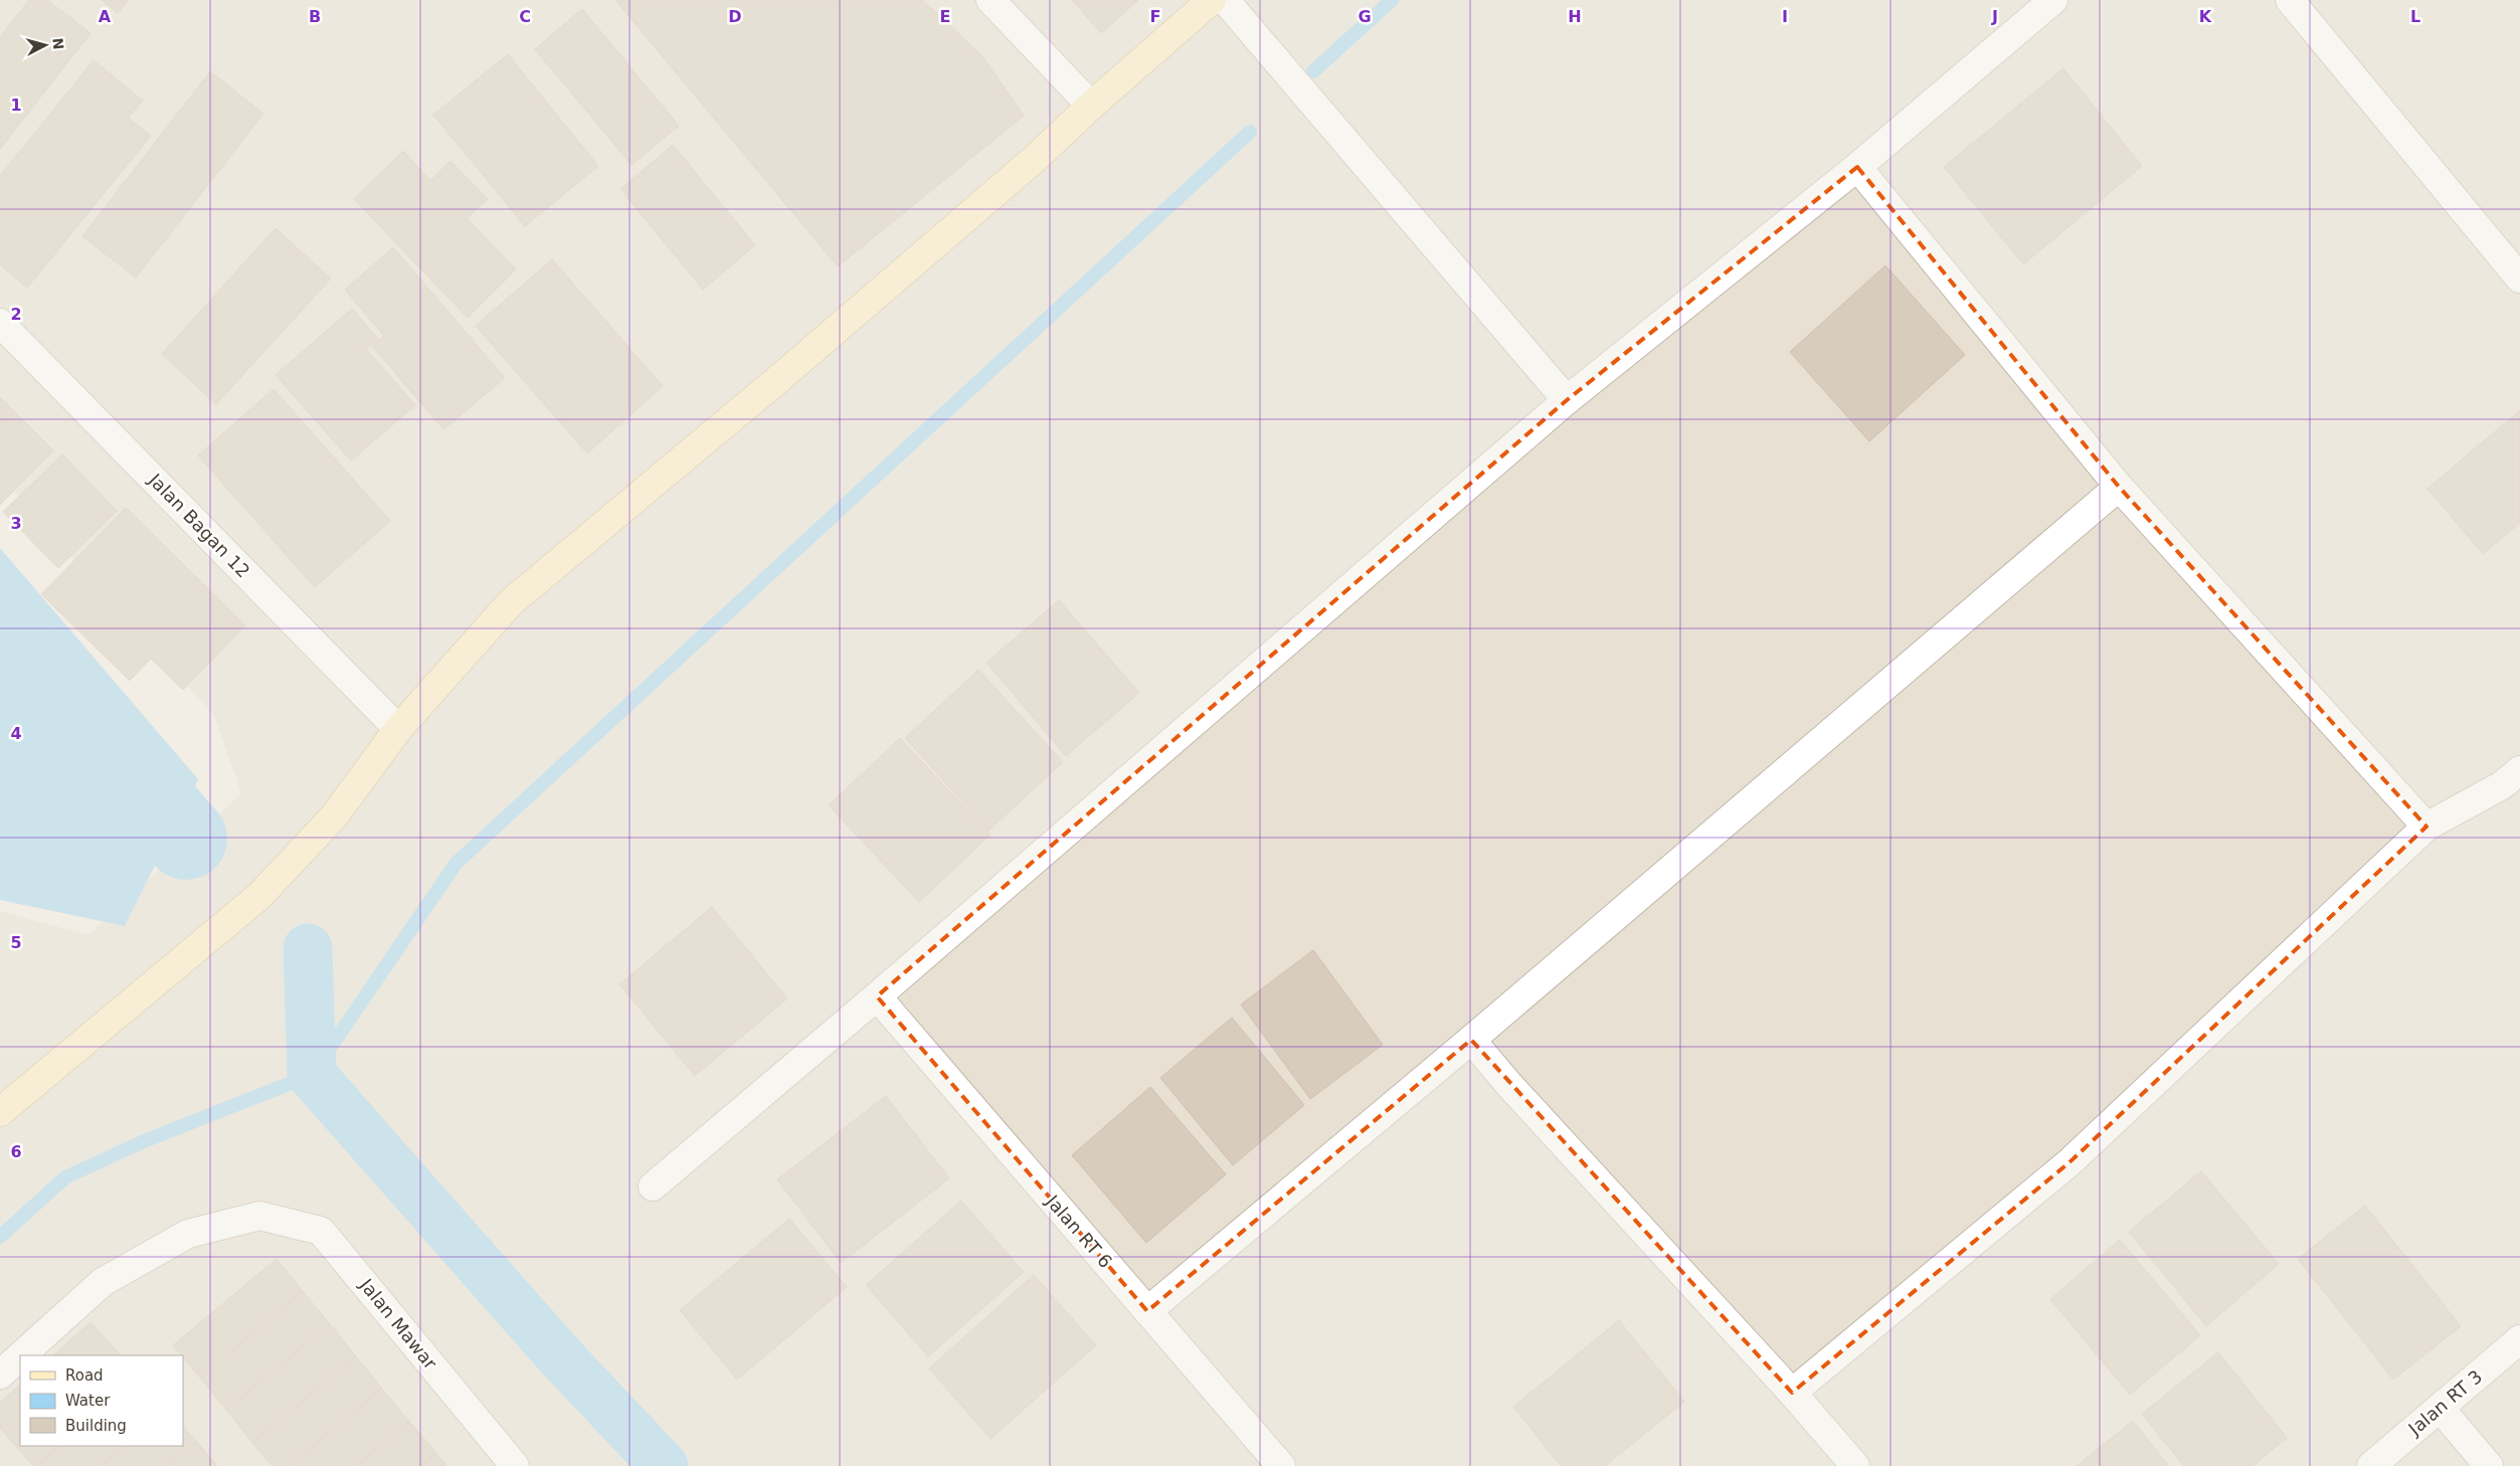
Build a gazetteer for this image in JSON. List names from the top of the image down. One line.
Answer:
{"streets":{"street":["Jalan Bagan 12","Jalan RT 6","Jalan Mawar","Jalan RT 3"]},"legend":["Road","Water","Building"],"north":"right","grid":{"columns":["A","B","C","D","E","F","G","H","I","J","K","L"],"rows":["1","2","3","4","5","6"]}}
